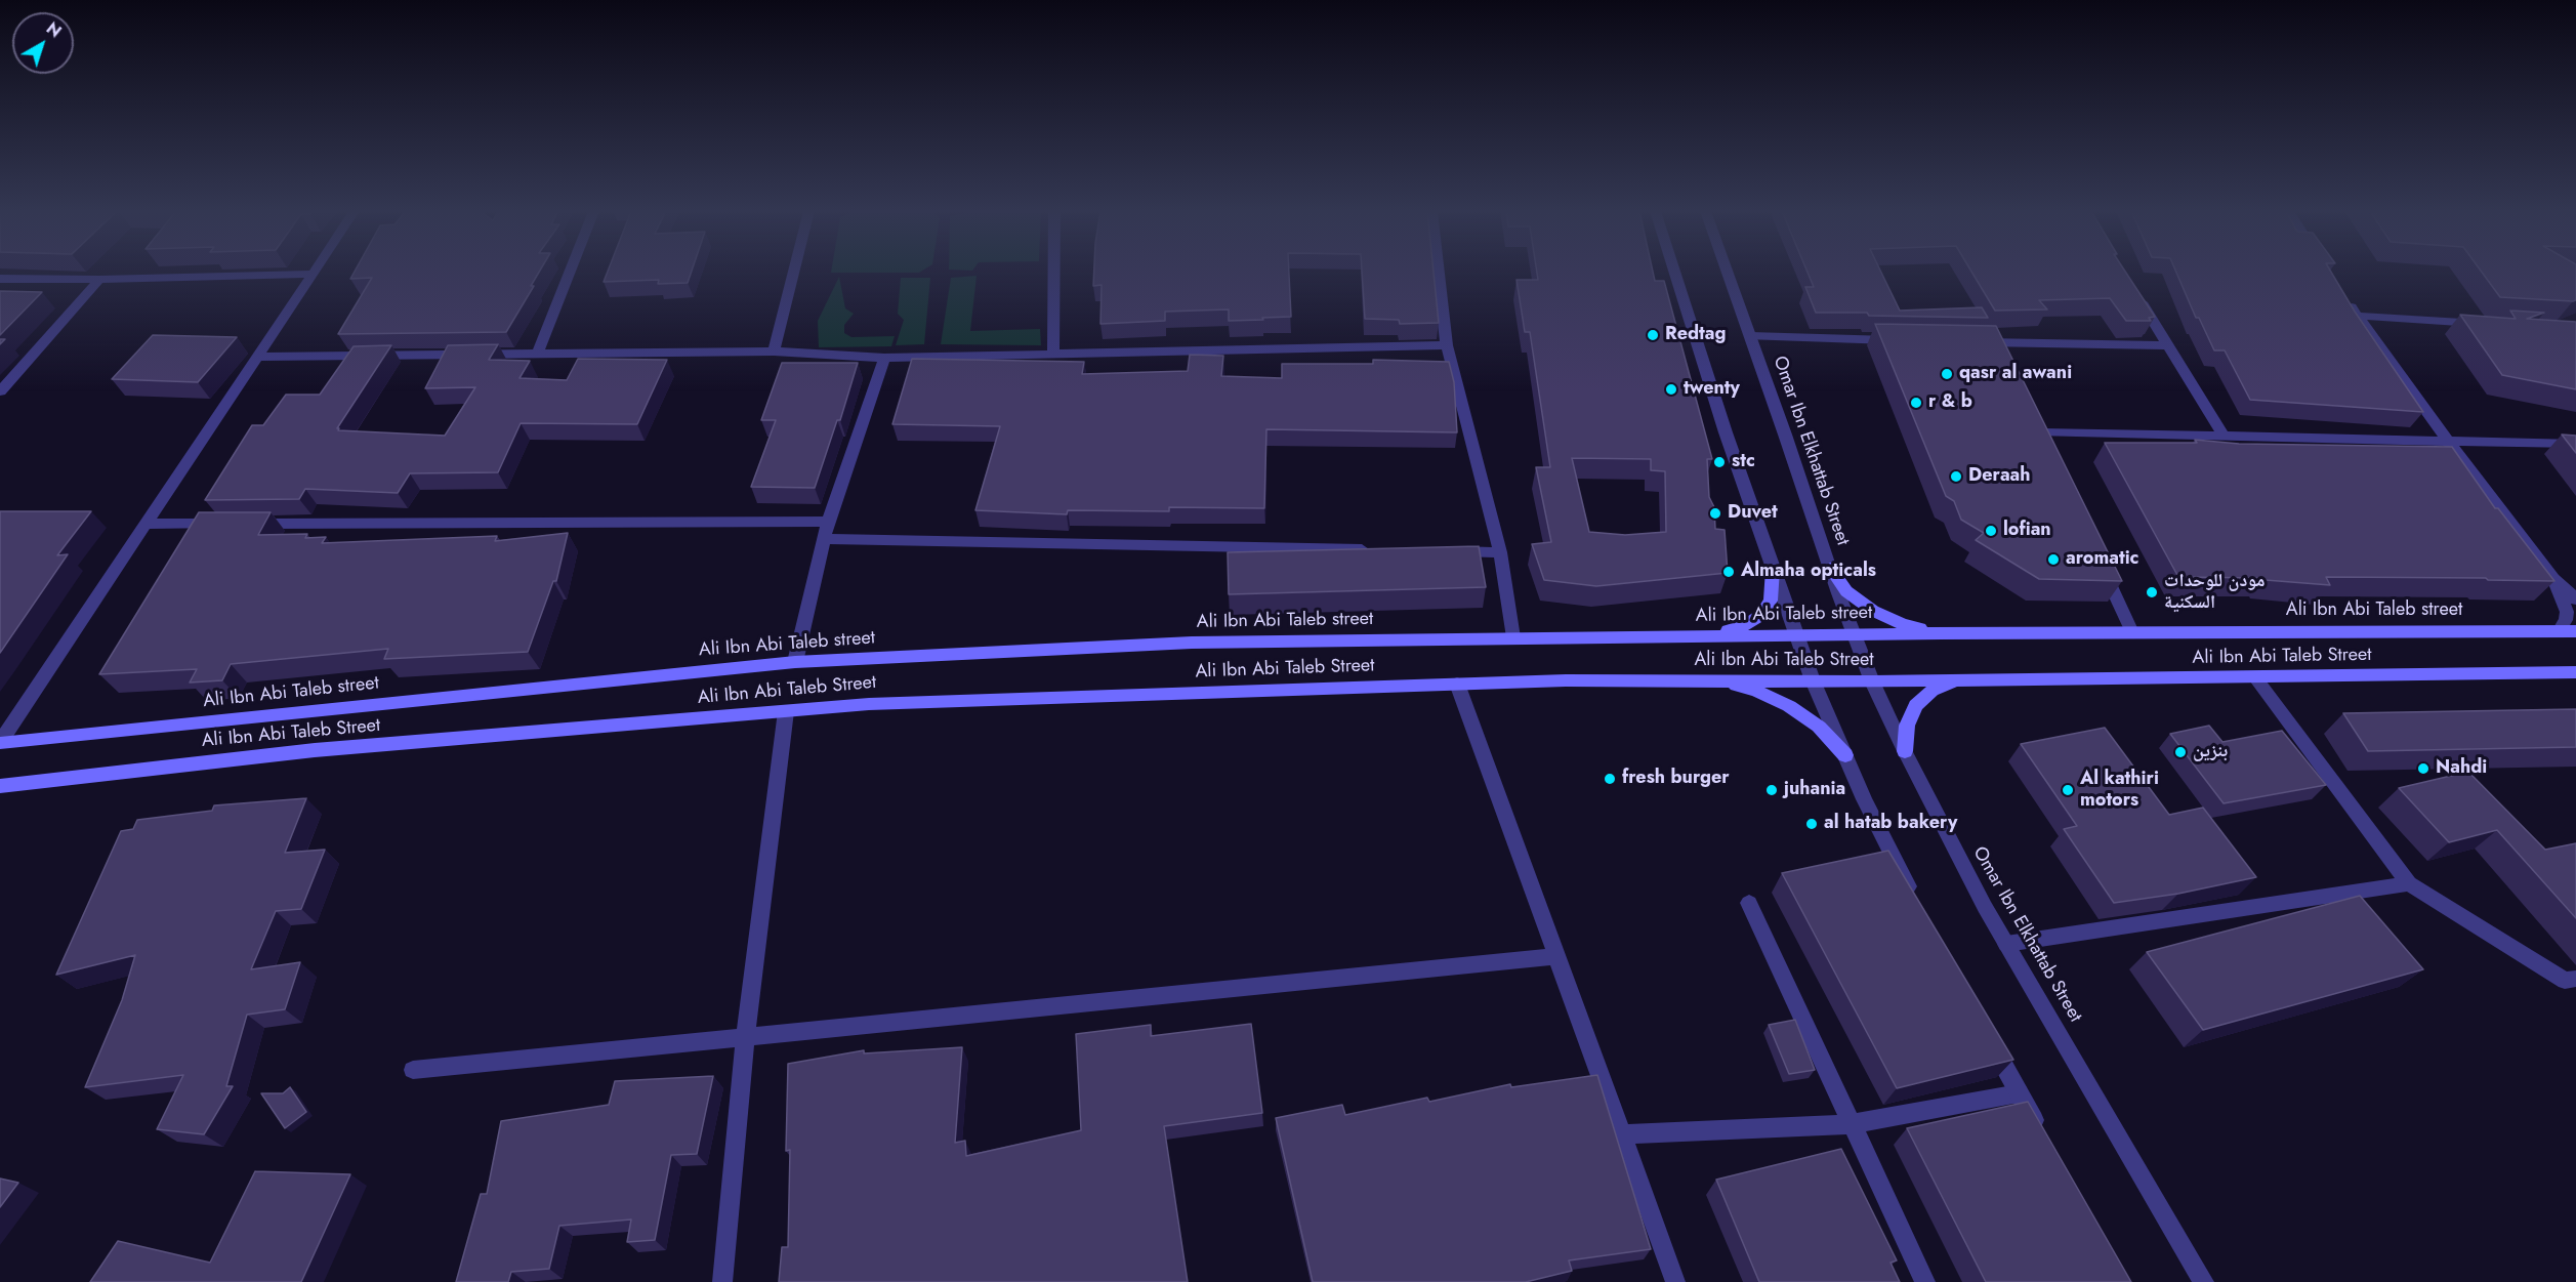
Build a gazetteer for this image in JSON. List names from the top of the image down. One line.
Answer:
{"streets":{"main road":["Ali Ibn Abi Taleb street","Ali Ibn Abi Taleb Street"],"street":["Omar Ibn Elkhattab Street"]},"crossings":[["Omar Ibn Elkhattab Street","Ali Ibn Abi Taleb street"],["Omar Ibn Elkhattab Street","Ali Ibn Abi Taleb Street"]],"places":["Redtag","qasr al awani","twenty","r & b","stc","Deraah","Duvet","lofian","aromatic","Almaha opticals","مودن للوحدات السكنية","بنزين","Nahdi","fresh burger","juhania","Al kathiri motors","al hatab bakery"],"north":"top right"}
